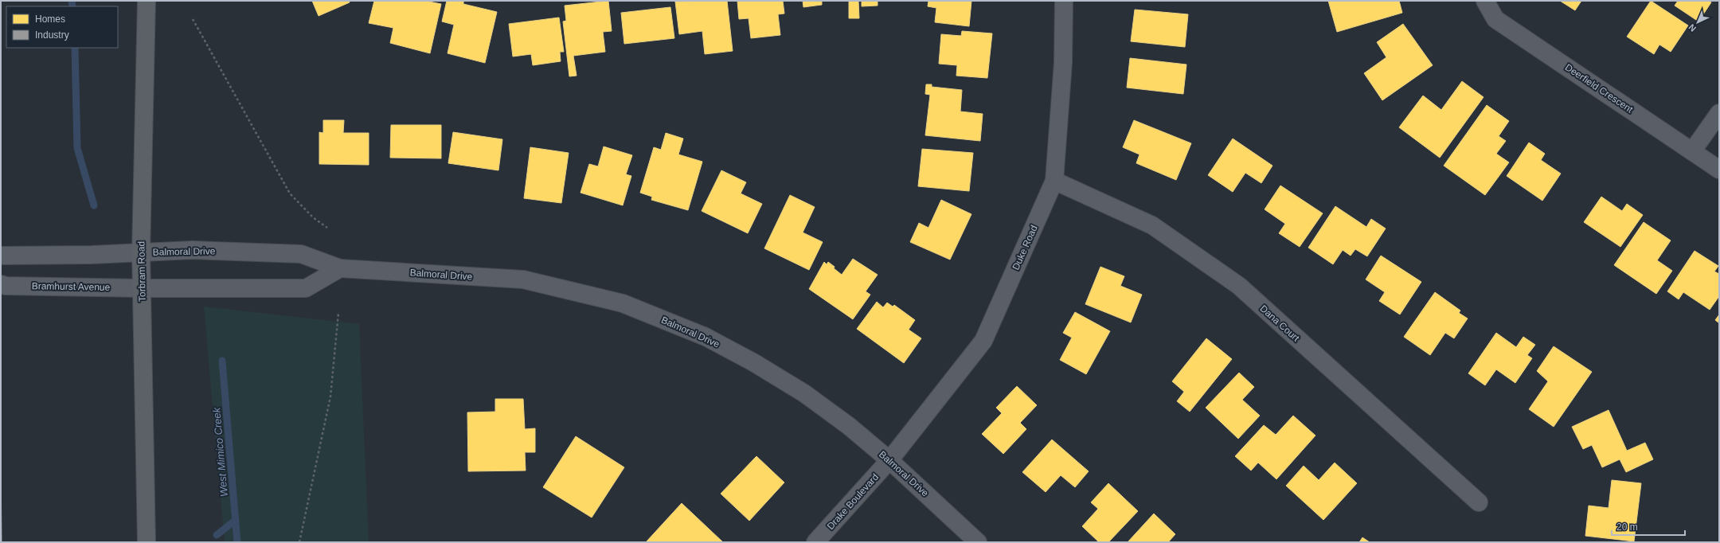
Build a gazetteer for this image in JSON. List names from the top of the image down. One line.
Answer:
{"streets":{"main road":["Torbram Road"],"street":["Deerfield Crescent","Duke Road","Balmoral Drive","Bramhurst Avenue","Dana Court","Drake Boulevard"]},"crossings":[["Duke Road","Balmoral Drive"],["Duke Road","Dana Court"],["Duke Road","Drake Boulevard"],["Balmoral Drive","Torbram Road"],["Balmoral Drive","Drake Boulevard"],["Torbram Road","Bramhurst Avenue"]],"water":["West Mimico Creek"],"legend":["Homes","Industry"],"scale_bar":"20 m","north":"bottom left"}
